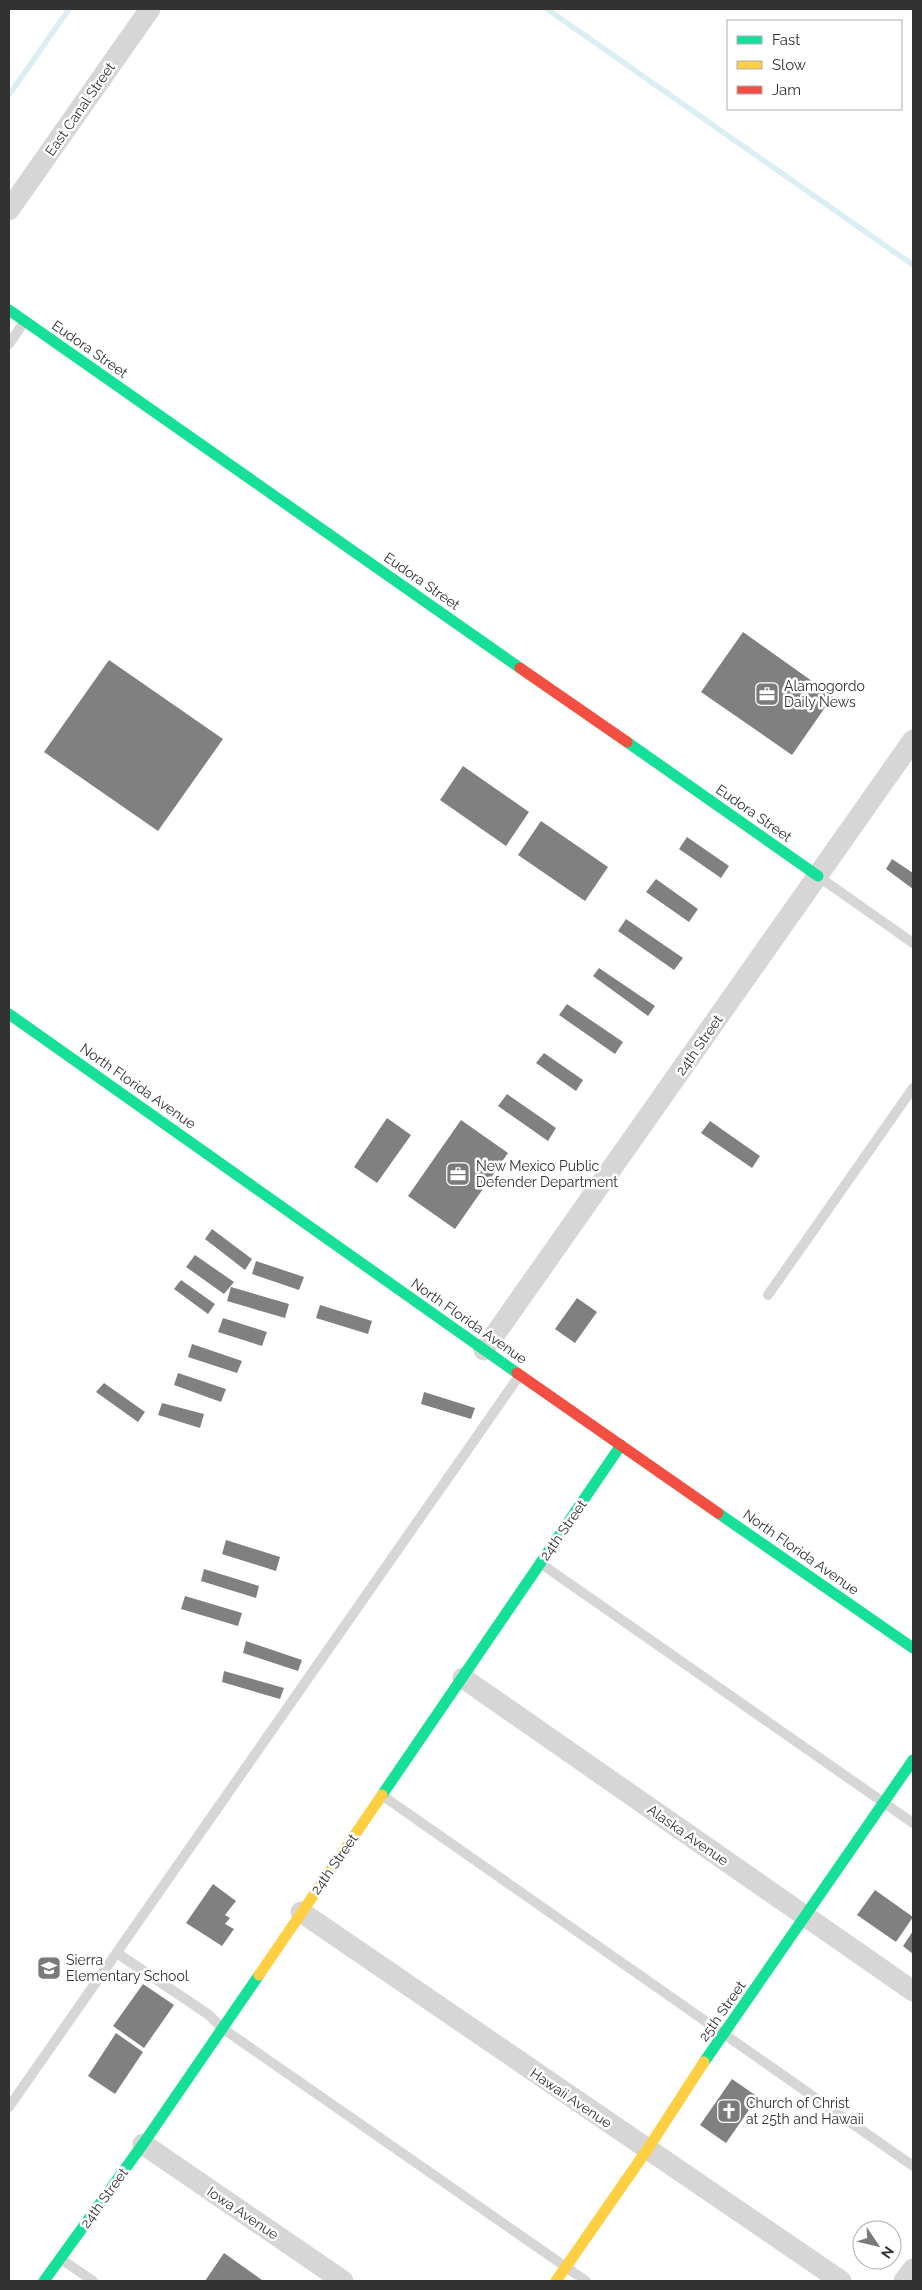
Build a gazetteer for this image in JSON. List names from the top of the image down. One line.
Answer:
{"streets":{"street":["East Canal Street","Eudora Street","24th Street","North Florida Avenue","Alaska Avenue","25th Street","Hawaii Avenue","Iowa Avenue"]},"crossings":[["Eudora Street","24th Street"],["24th Street","North Florida Avenue"],["24th Street","Alaska Avenue"],["24th Street","Hawaii Avenue"],["24th Street","Iowa Avenue"],["Alaska Avenue","25th Street"],["25th Street","Hawaii Avenue"]],"places":{"office":["Alamogordo Daily News","New Mexico Public Defender Department"],"school or university":["Sierra Elementary School"],"church":["Church of Christ at 25th and Hawaii"]},"legend":["Fast","Slow","Jam"],"north":"bottom right"}
